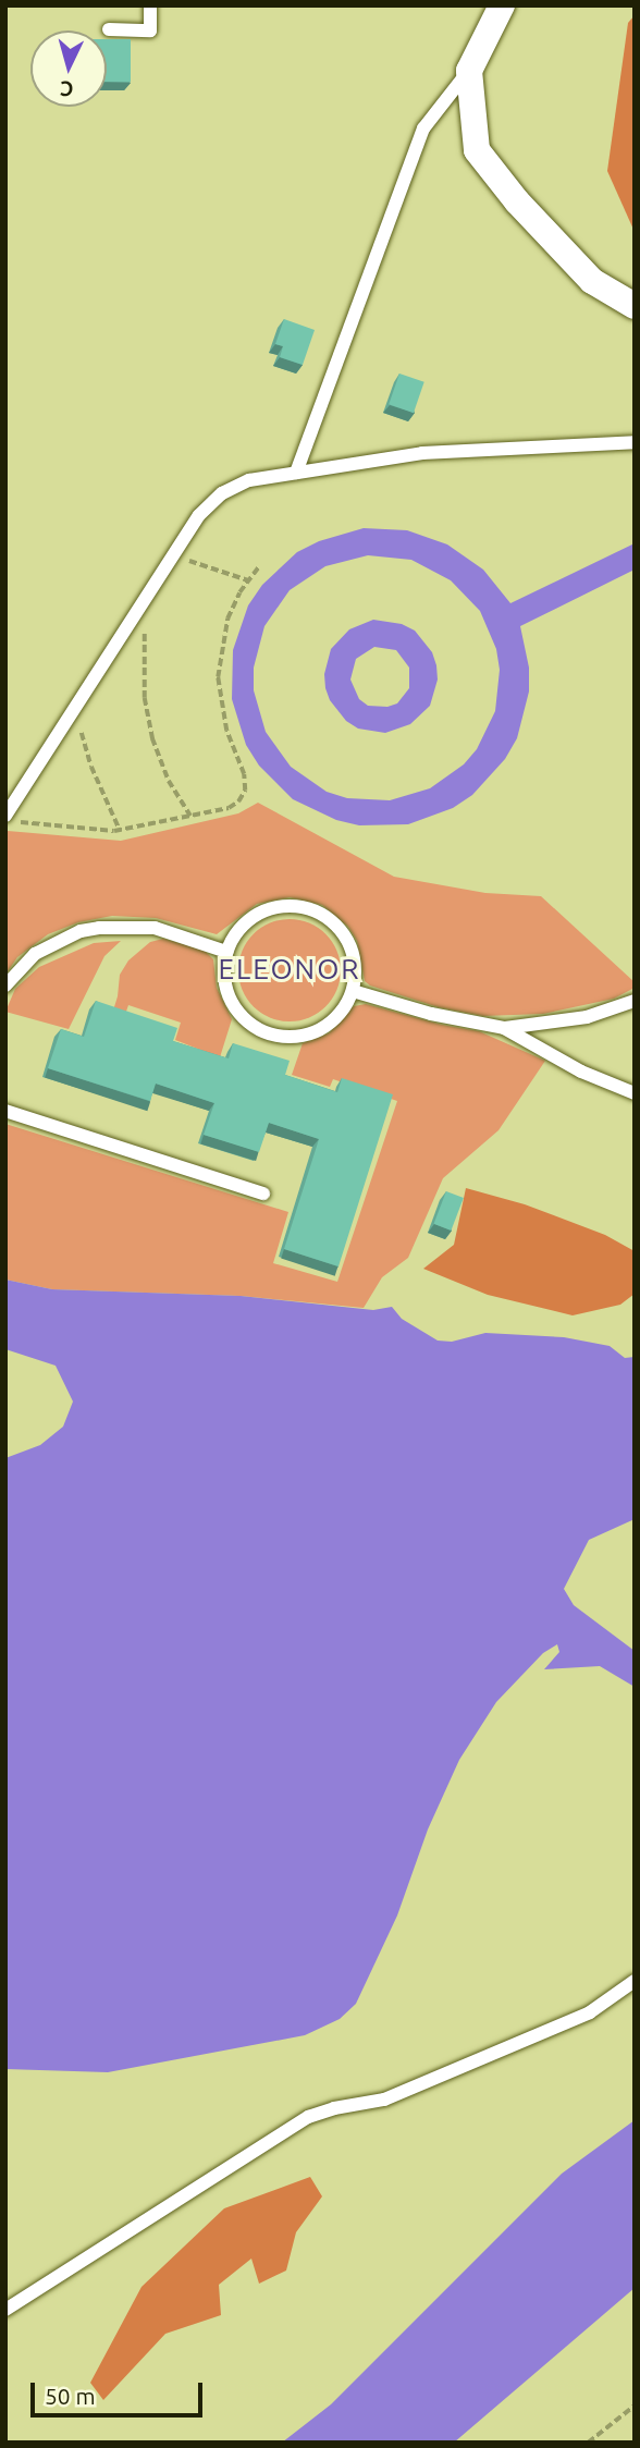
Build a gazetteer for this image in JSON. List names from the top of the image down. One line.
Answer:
{"districts":["ELEONOR"],"scale_bar":"50 m","north":"bottom"}
